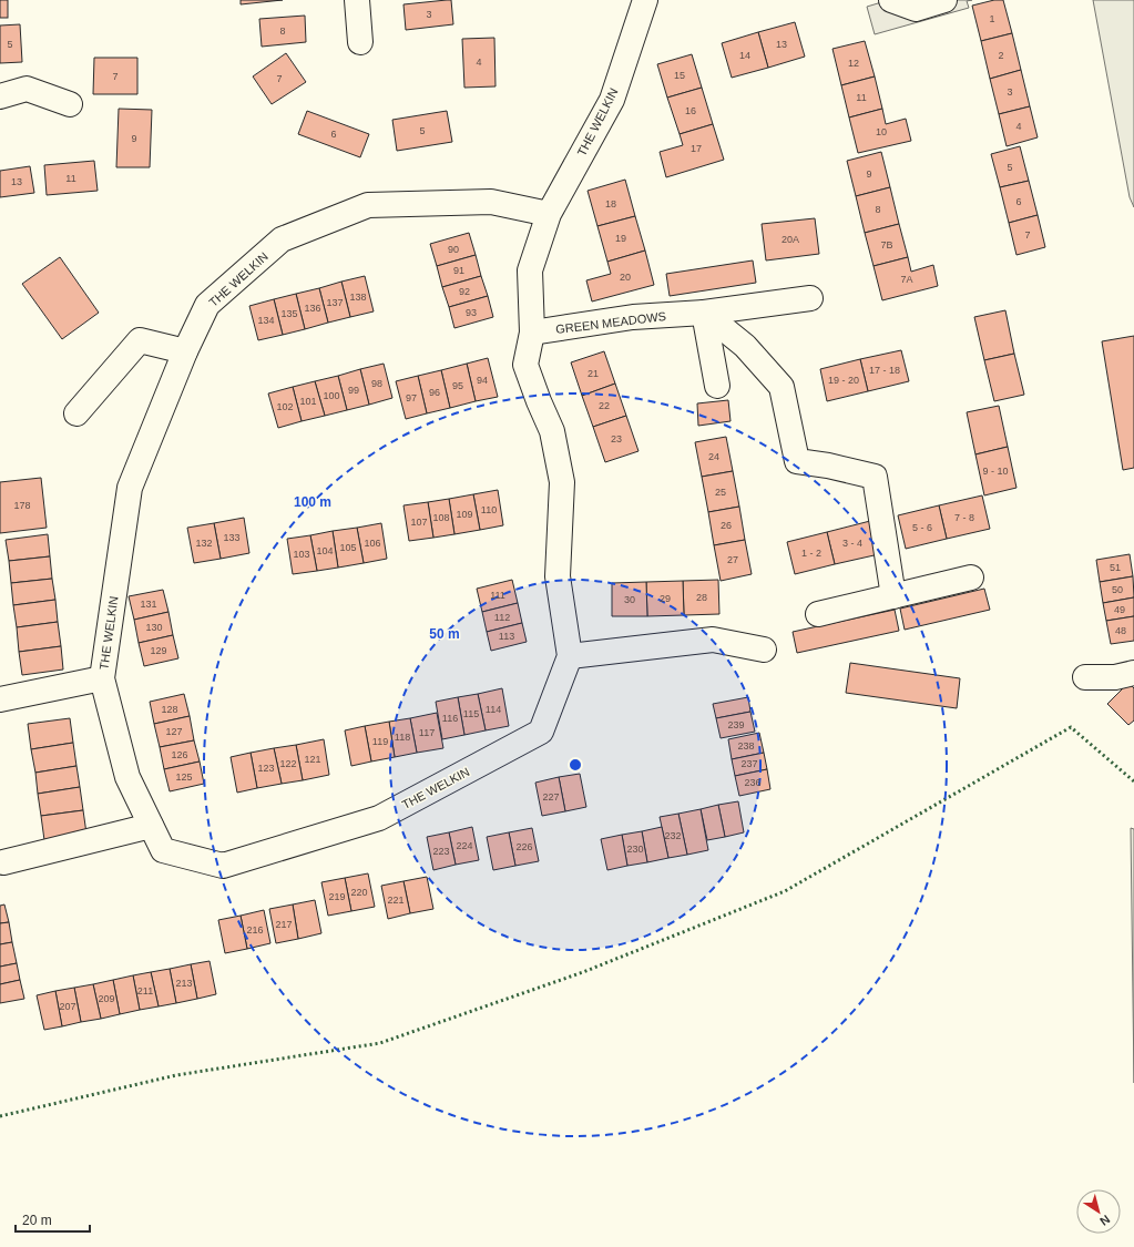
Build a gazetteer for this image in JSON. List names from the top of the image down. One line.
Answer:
{"streets":{"street":["THE WELKIN","GREEN MEADOWS"]},"crossings":[["THE WELKIN","GREEN MEADOWS"]],"house_numbers":["3","1","8","5","13","14","2","4","12","15","7","7","3","11","16","4","5","10","6","9","17","5","9","11","13","6","18","8","7","19","20A","7B","90","91","20","7A","92","138","137","136","93","135","134","17 - 18","21","94","19 - 20","98","95","99","96","100","97","101","22","102","23","24","9 - 10","25","178","110","109","108","7 - 8","107","26","5 - 6","133","132","106","3 - 4","105","104","1 - 2","103","27","51","50","111","28","29","30","131","49","112","130","48","113","129","128","114","115","116","239","127","117","118","119","238","126","121","122","237","123","125","236","227","232","224","226","230","223","220","219","221","217","216","213","211","209","207"],"scale_bar":"20 m","north":"bottom right","rings":["100 m","50 m"]}
